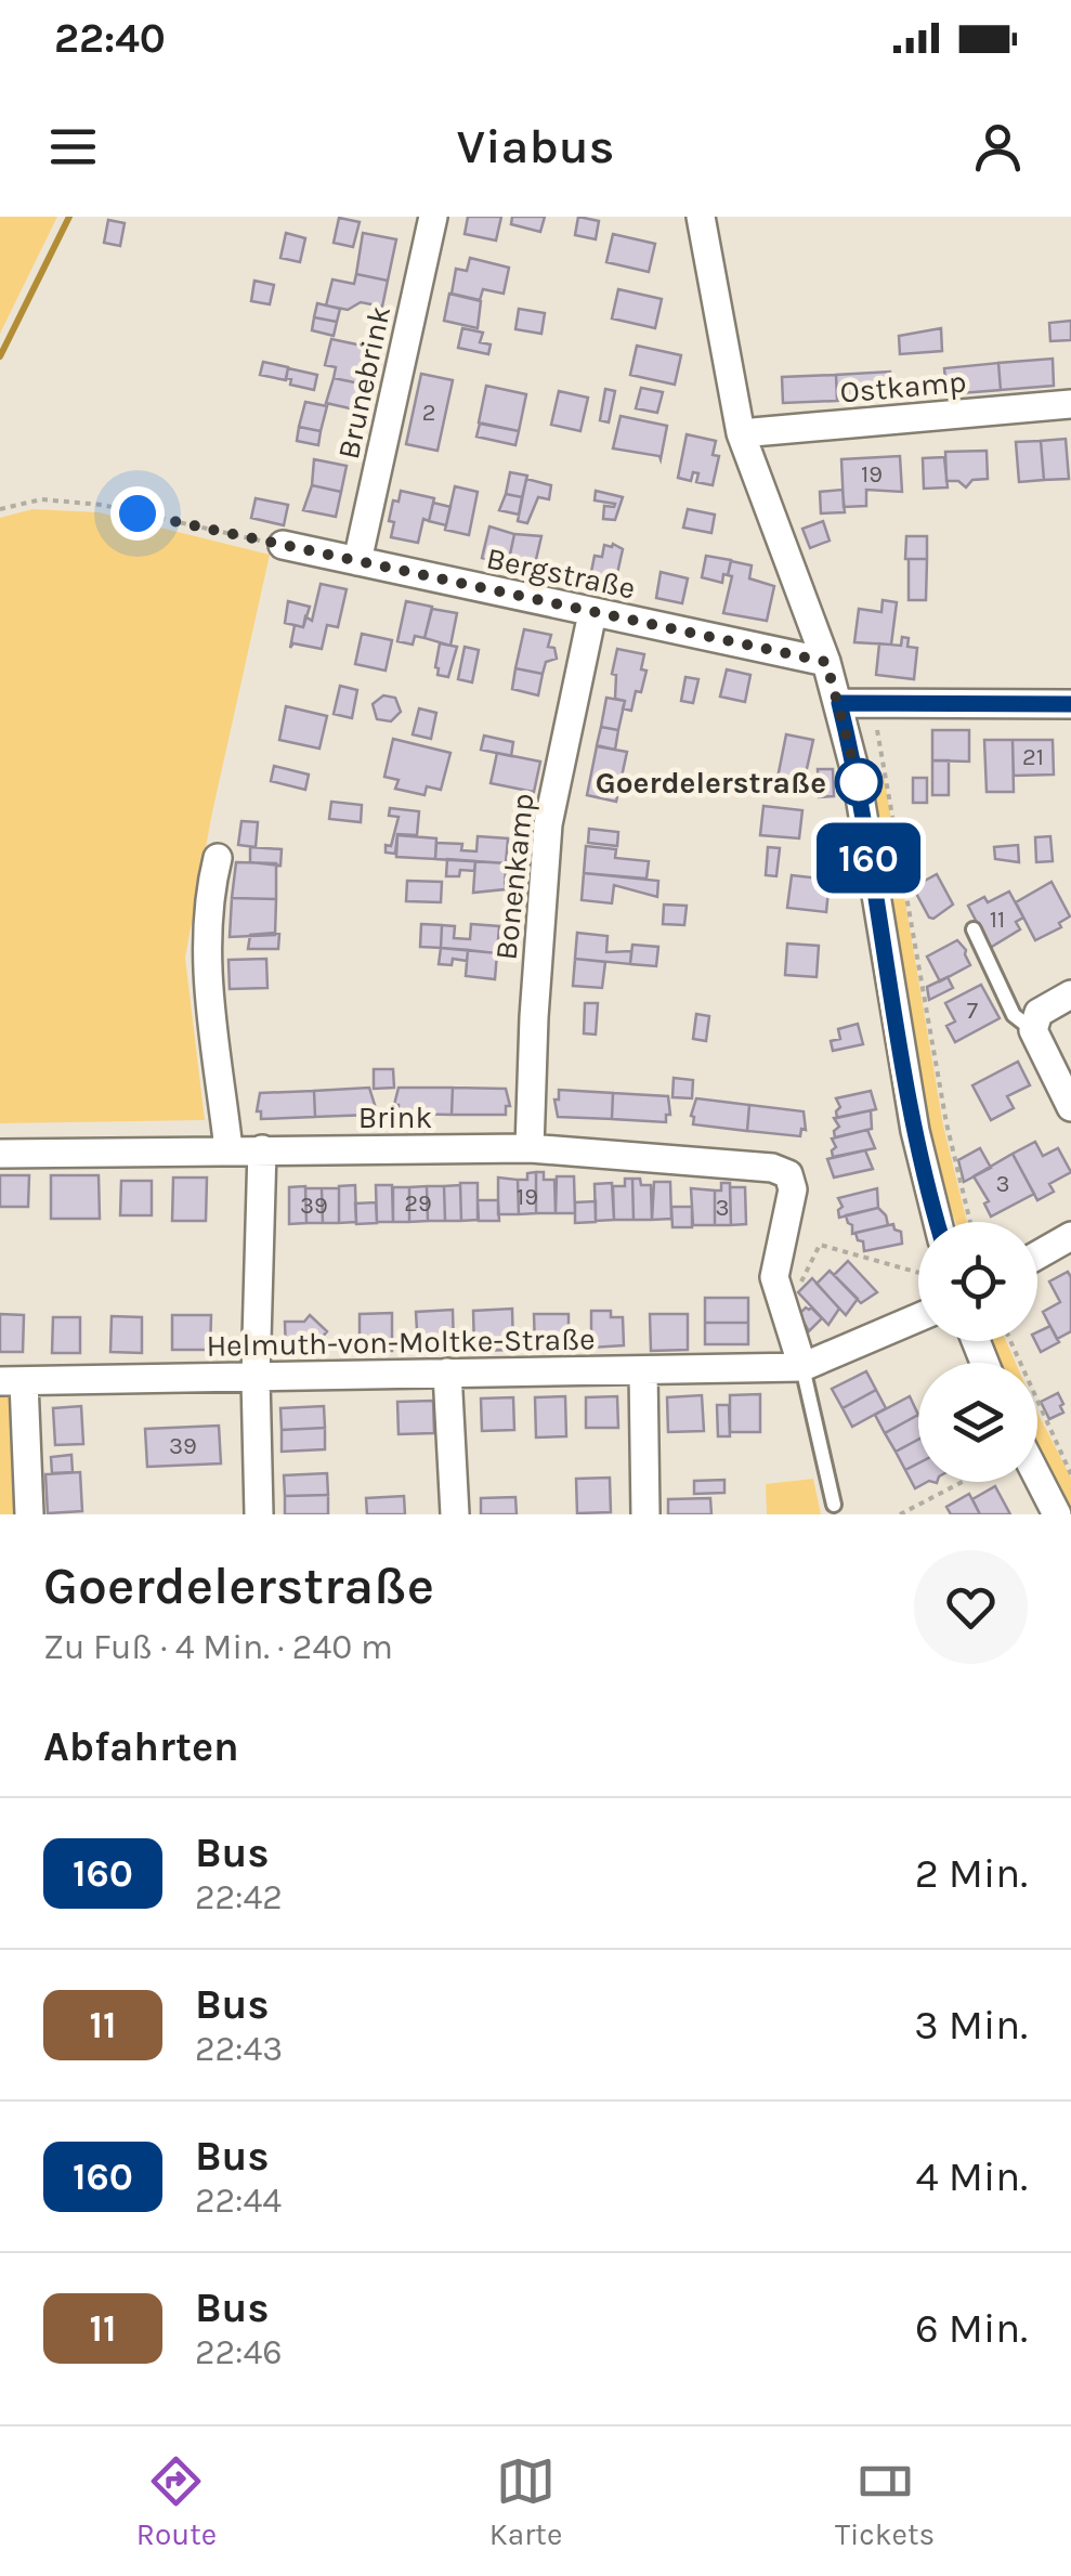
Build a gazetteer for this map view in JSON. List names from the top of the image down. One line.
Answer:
{"streets":{"street":["Brunebrink","Ostkamp","Bergstraße","Bonenkamp","Brink","Helmuth-von-Moltke-Straße"]},"crossings":[["Brunebrink","Bergstraße"],["Bergstraße","Bonenkamp"],["Bonenkamp","Brink"]],"places":["Goerdelerstraße"],"lines":["bus line 160"],"house_numbers":["2","19","21","11","7","3","19","29","39","3","39"],"page":{"status":"22:40","header":"Viabus","on_map":"160","heading":[["Goerdelerstraße","Zu Fuß · 4 Min. · 240 m"],"Abfahrten"],"list":[{"mark":"160","name":"Bus","note":"22:42","value":"2 Min."},{"mark":"11","name":"Bus","note":"22:43","value":"3 Min."},{"mark":"160","name":"Bus","note":"22:44","value":"4 Min."},{"mark":"11","name":"Bus","note":"22:46","value":"6 Min."}],"tabs":["Route","Karte","Tickets"]}}
